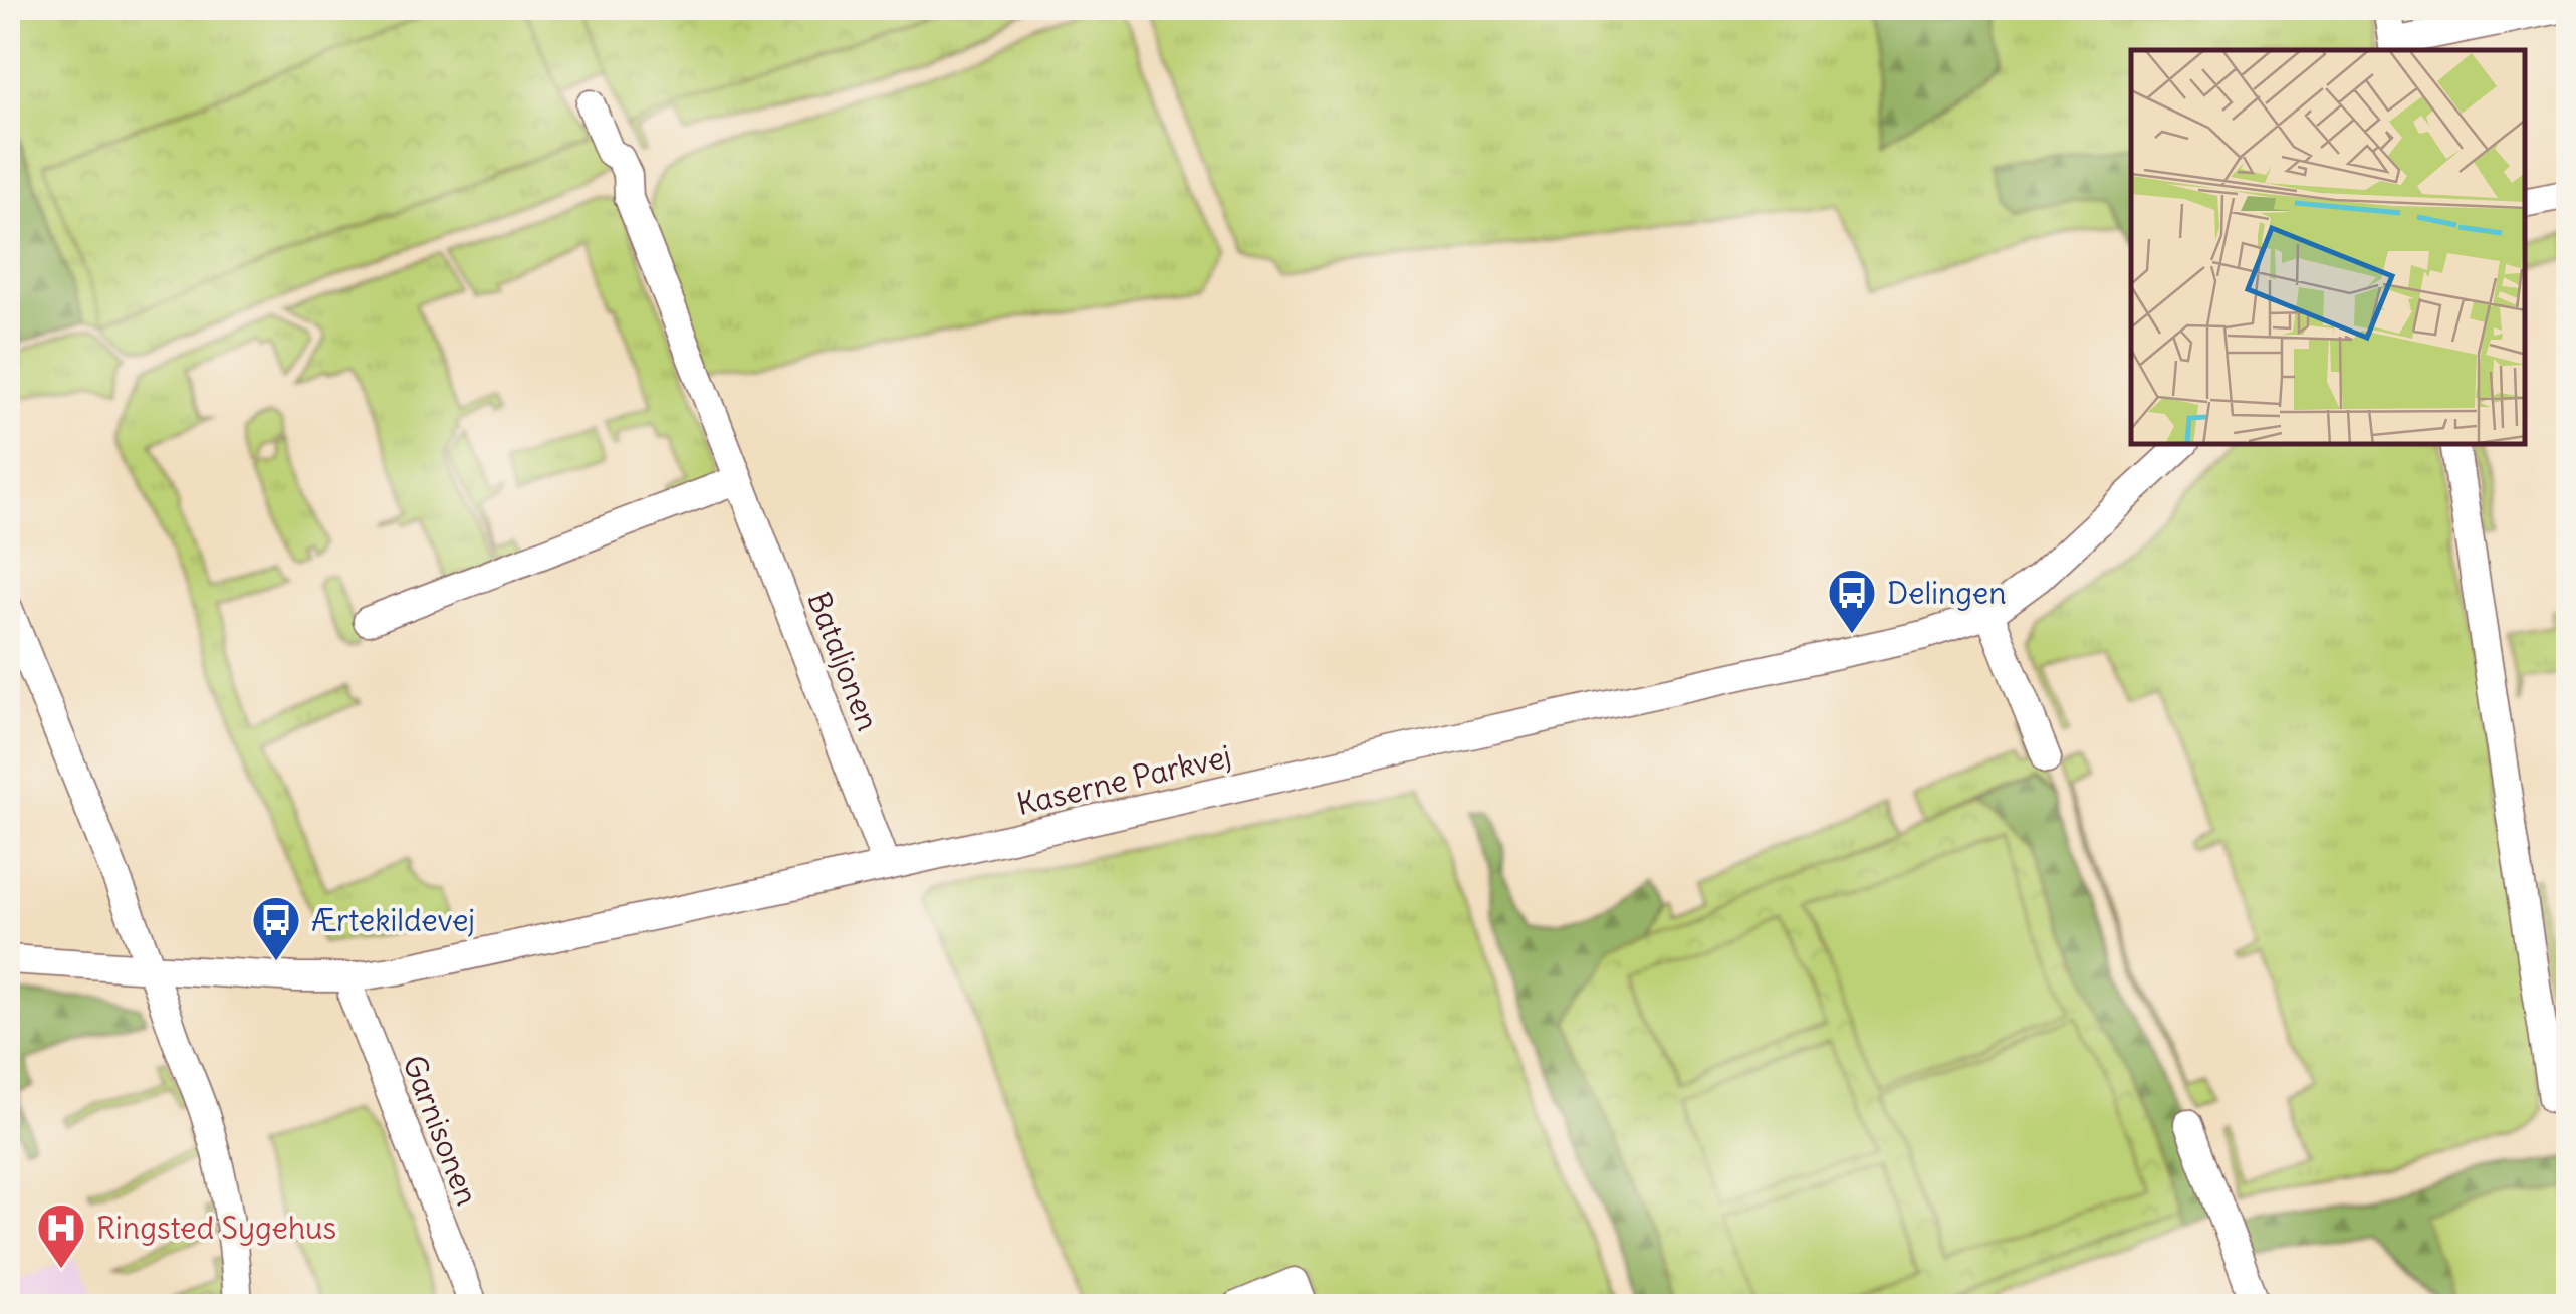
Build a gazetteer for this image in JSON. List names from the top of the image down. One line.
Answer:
{"streets":{"street":["Bataljonen","Kaserne Parkvej","Garnisonen"]},"crossings":[["Bataljonen","Kaserne Parkvej"],["Kaserne Parkvej","Garnisonen"]],"places":{"bus stop":["Delingen","Ærtekildevej"],"hospital":["Ringsted Sygehus"]}}
